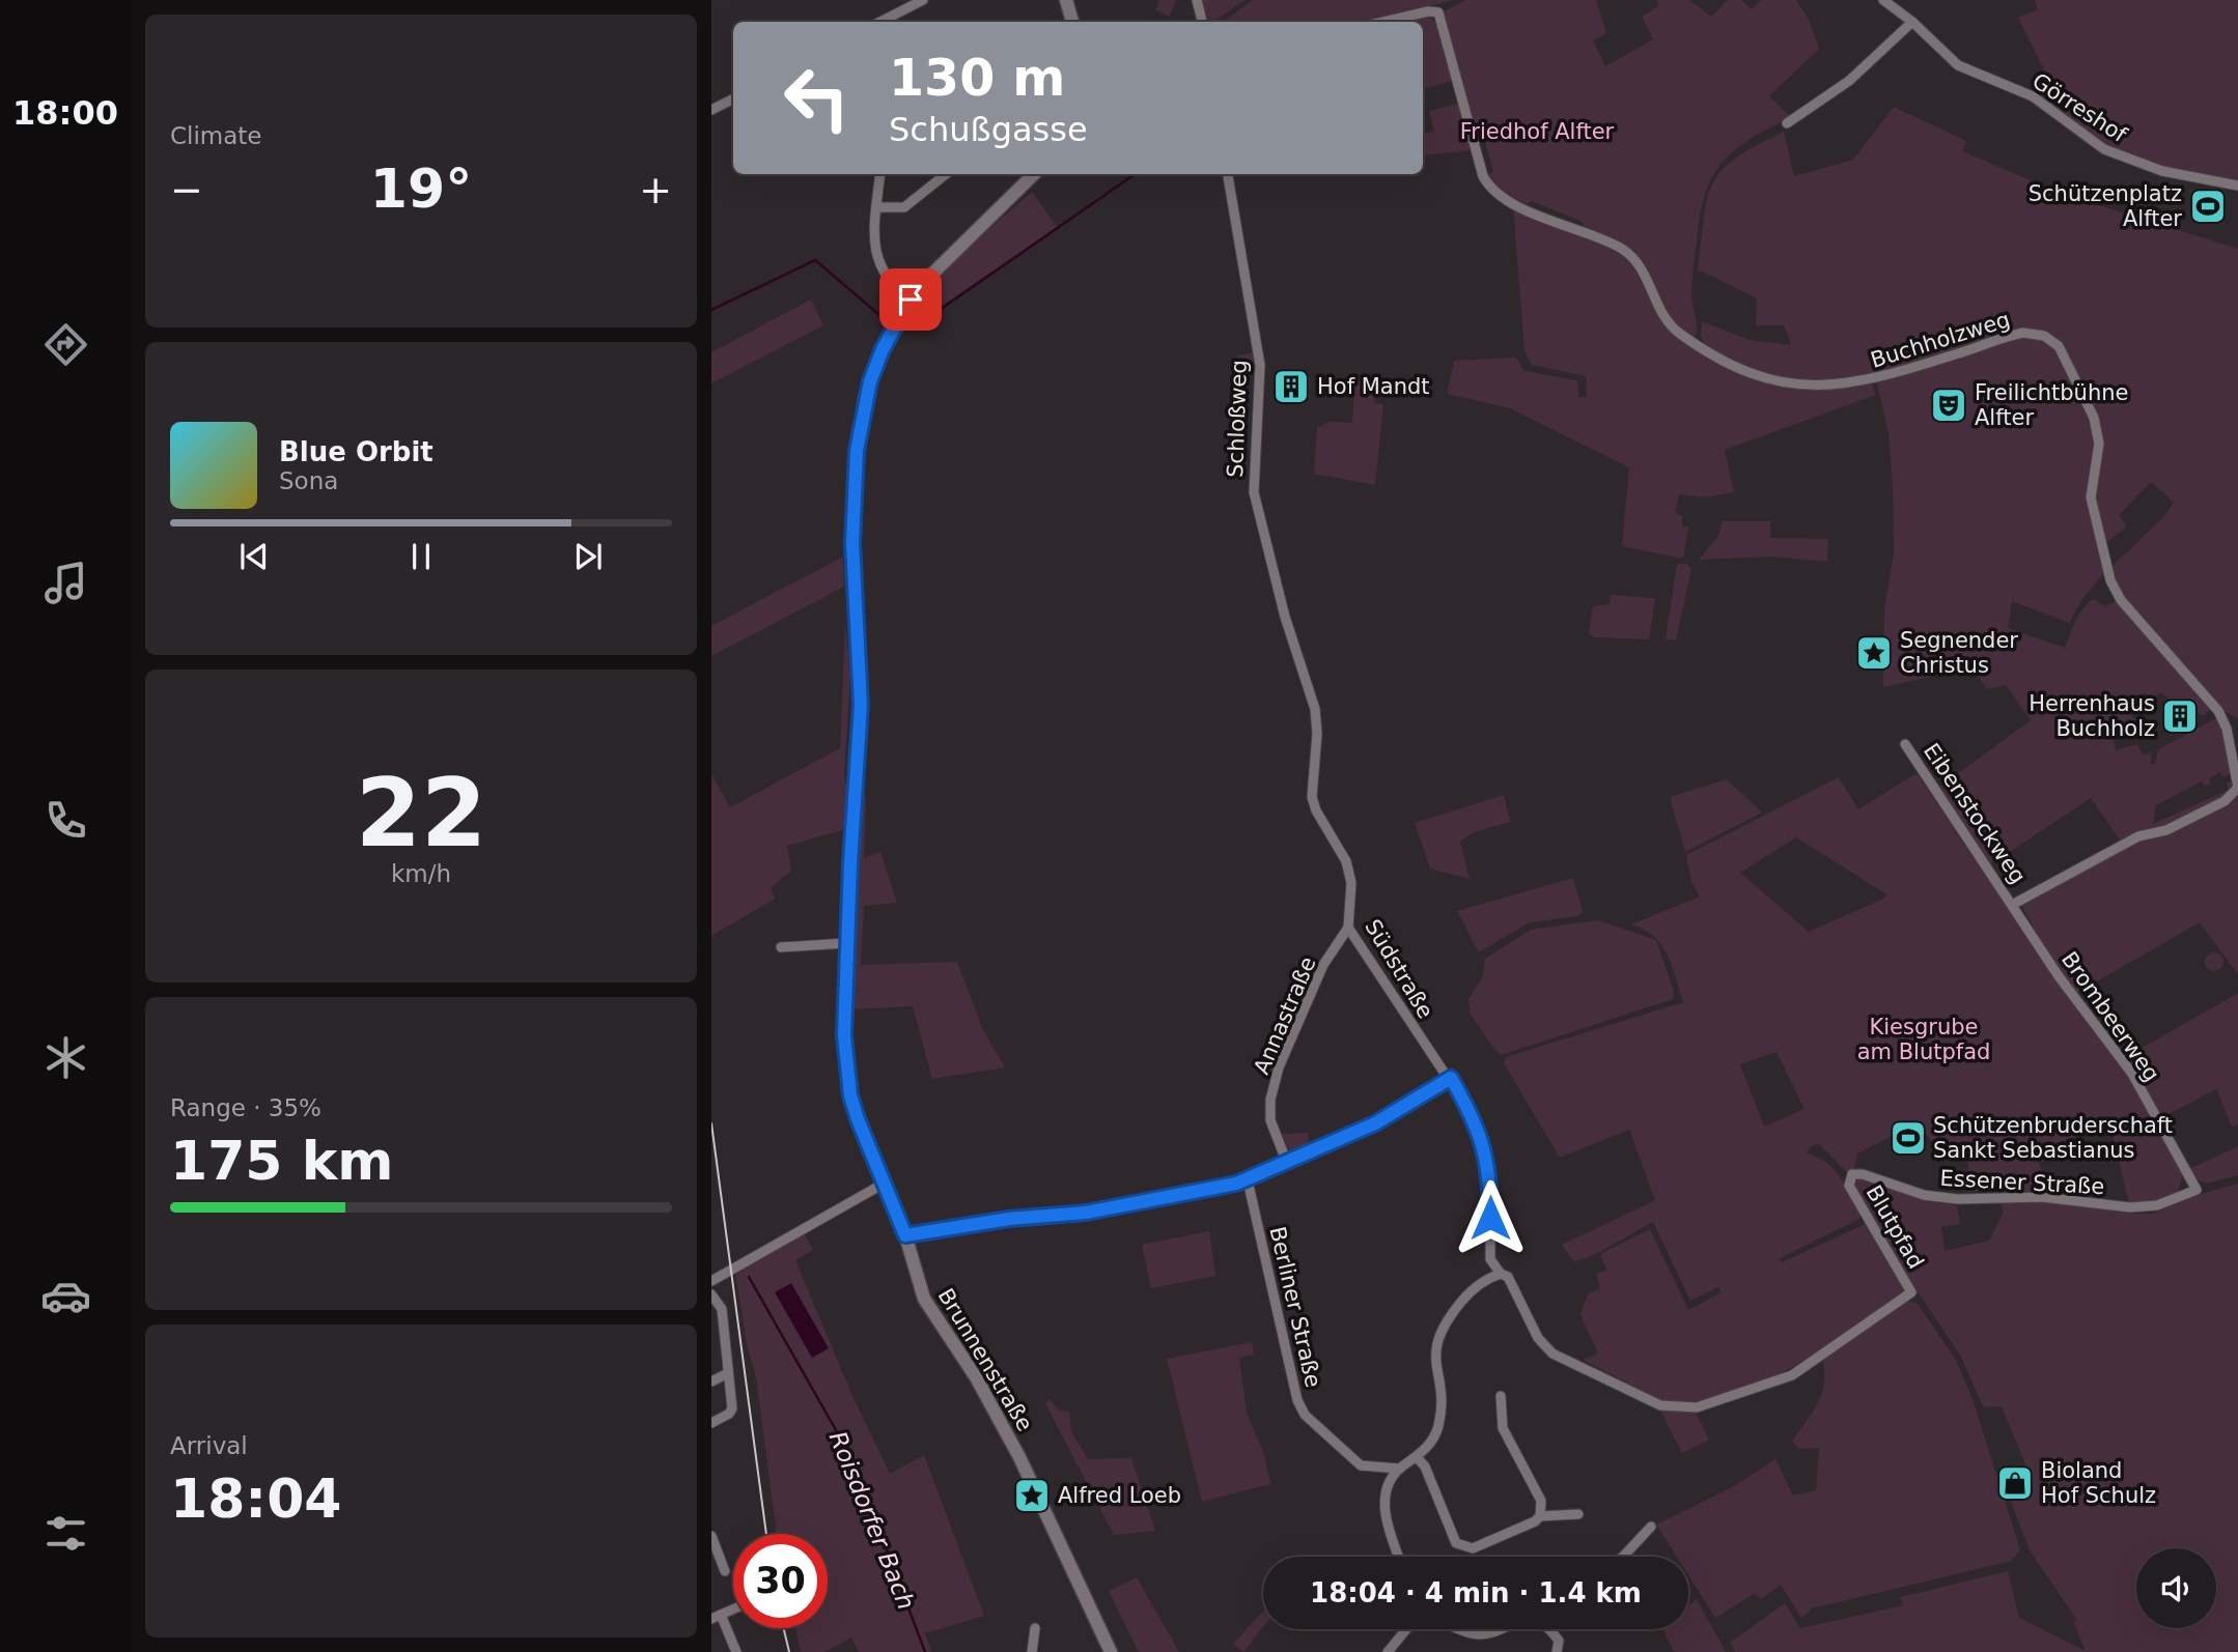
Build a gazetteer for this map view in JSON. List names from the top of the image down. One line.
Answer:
{"streets":{"street":["Görreshof","Buchholzweg","Schloßweg","Eibenstockweg","Südstraße","Annastraße","Brombeerweg","Essener Straße","Blutpfad","Berliner Straße","Brunnenstraße"]},"crossings":[["Buchholzweg","Eibenstockweg"],["Buchholzweg","Brombeerweg"],["Schloßweg","Südstraße"],["Eibenstockweg","Brombeerweg"],["Südstraße","Annastraße"],["Brombeerweg","Essener Straße"],["Essener Straße","Blutpfad"]],"water":["Roisdorfer Bach"],"parks":["Friedhof Alfter","Kiesgrube am Blutpfad"],"places":{"sports":["Schützenplatz Alfter","Schützenbruderschaft Sankt Sebastianus"],"building":["Hof Mandt","Herrenhaus Buchholz"],"theatre":["Freilichtbühne Alfter"],"place":["Segnender Christus","Alfred Loeb"],"shop":["Bioland Hof Schulz"]},"page":{"tabs":"18:00","tile":["Climate",["22","km/h"],["Range · 35%","175 km"],["Arrival","18:04"]],"turn":["130 m","Schußgasse"],"heat":["−","19°","+"],"song":["Blue Orbit","Sona"],"limit":"30","trip":"18:04 · 4 min · 1.4 km"}}
